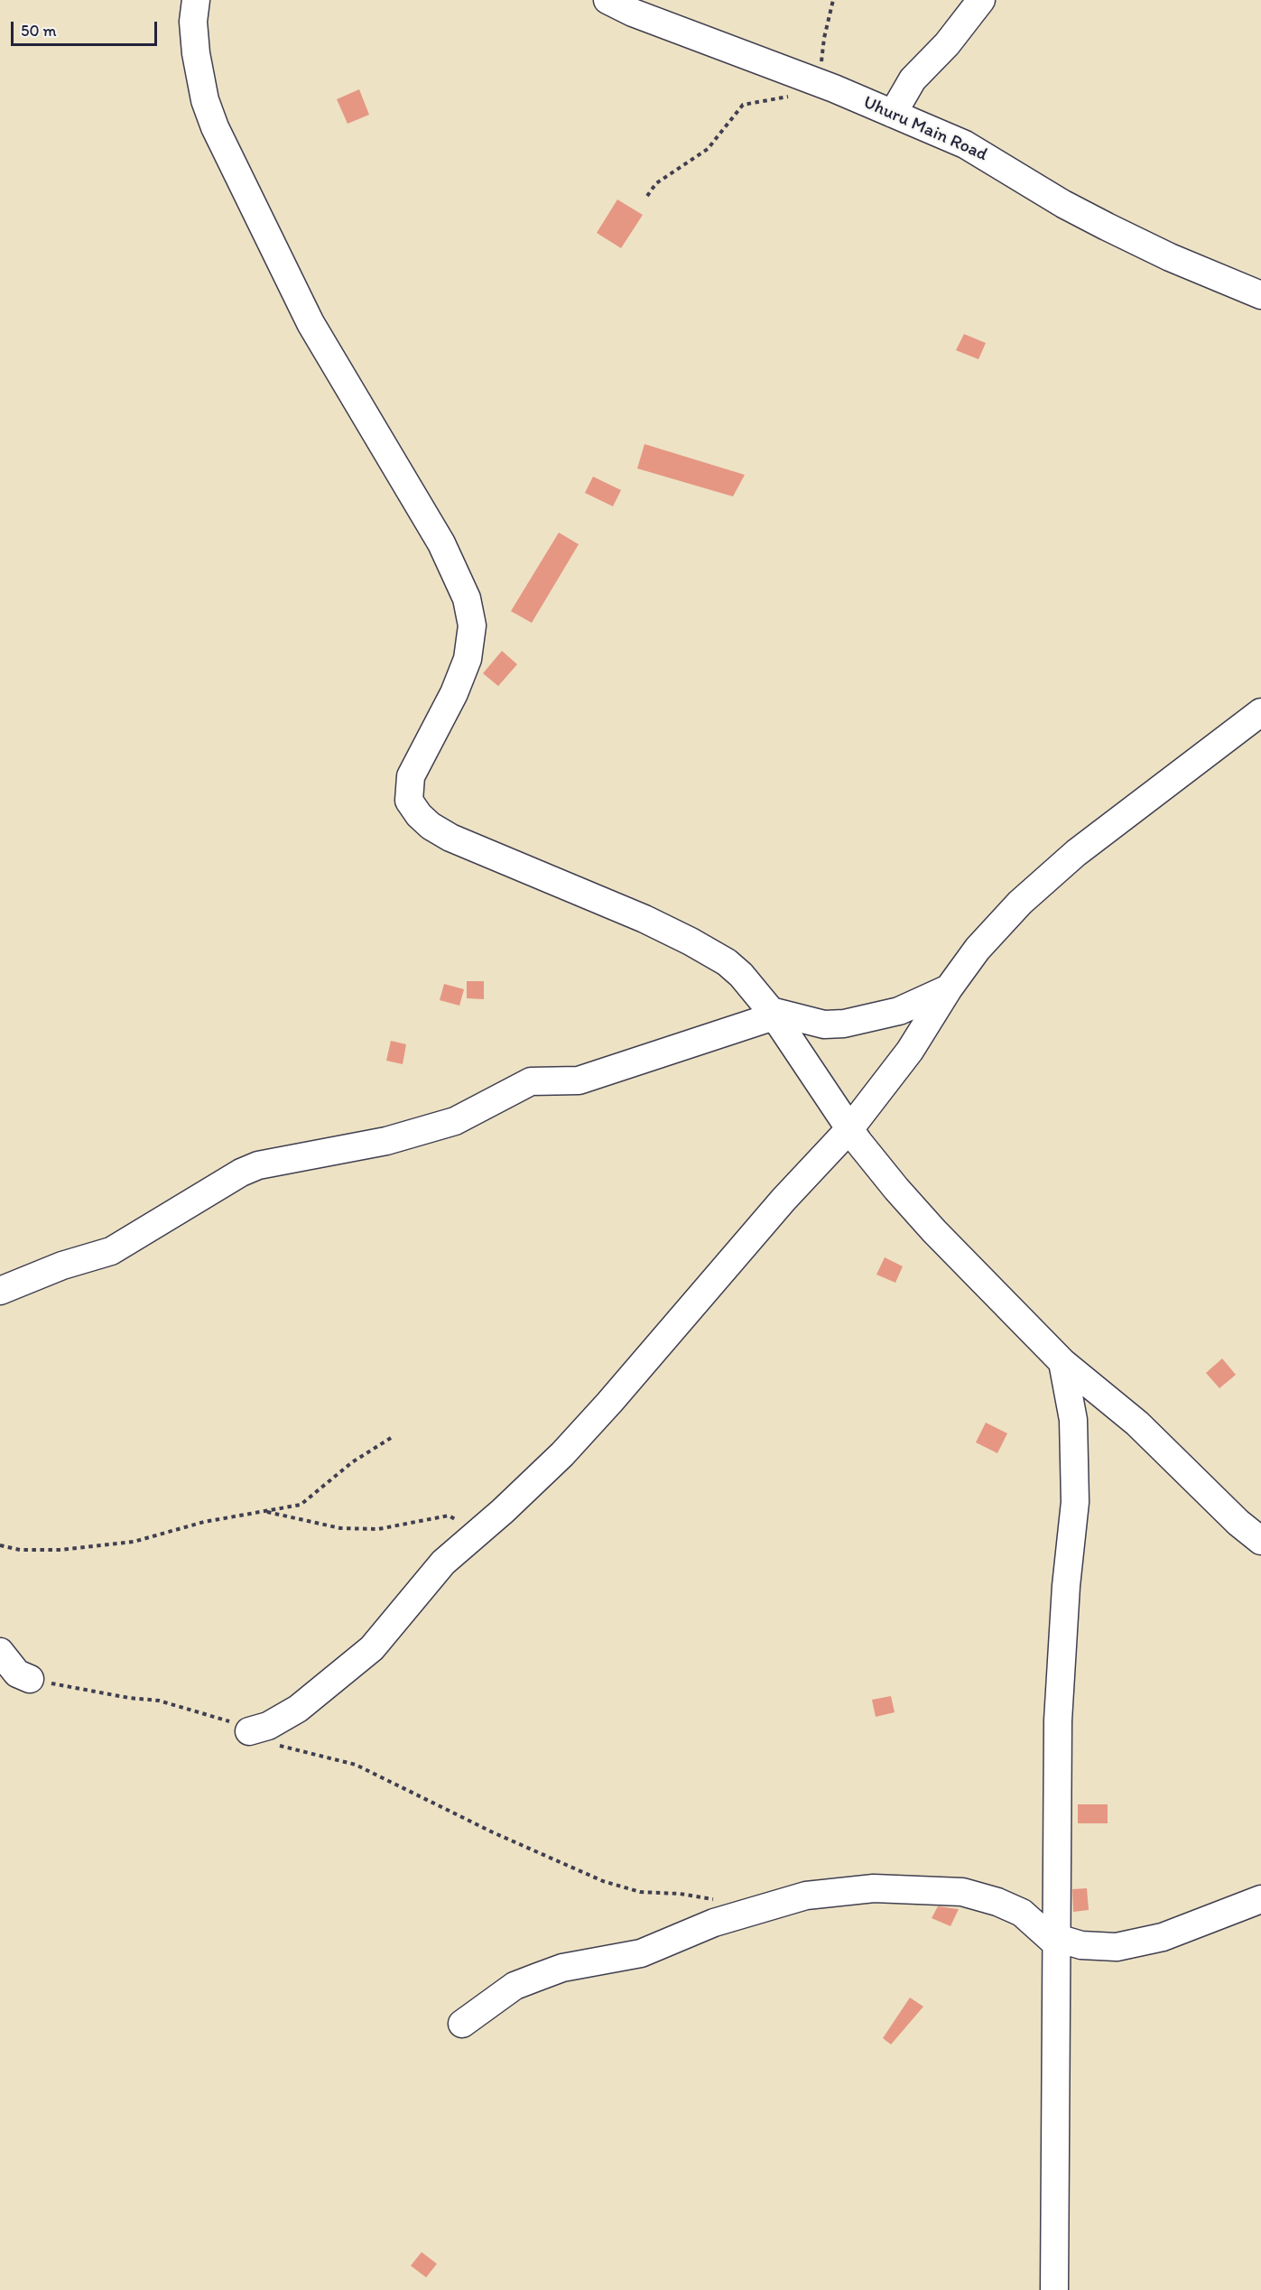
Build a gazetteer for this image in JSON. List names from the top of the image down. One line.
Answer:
{"streets":{"street":["Uhuru Main Road"]},"scale_bar":"50 m"}
